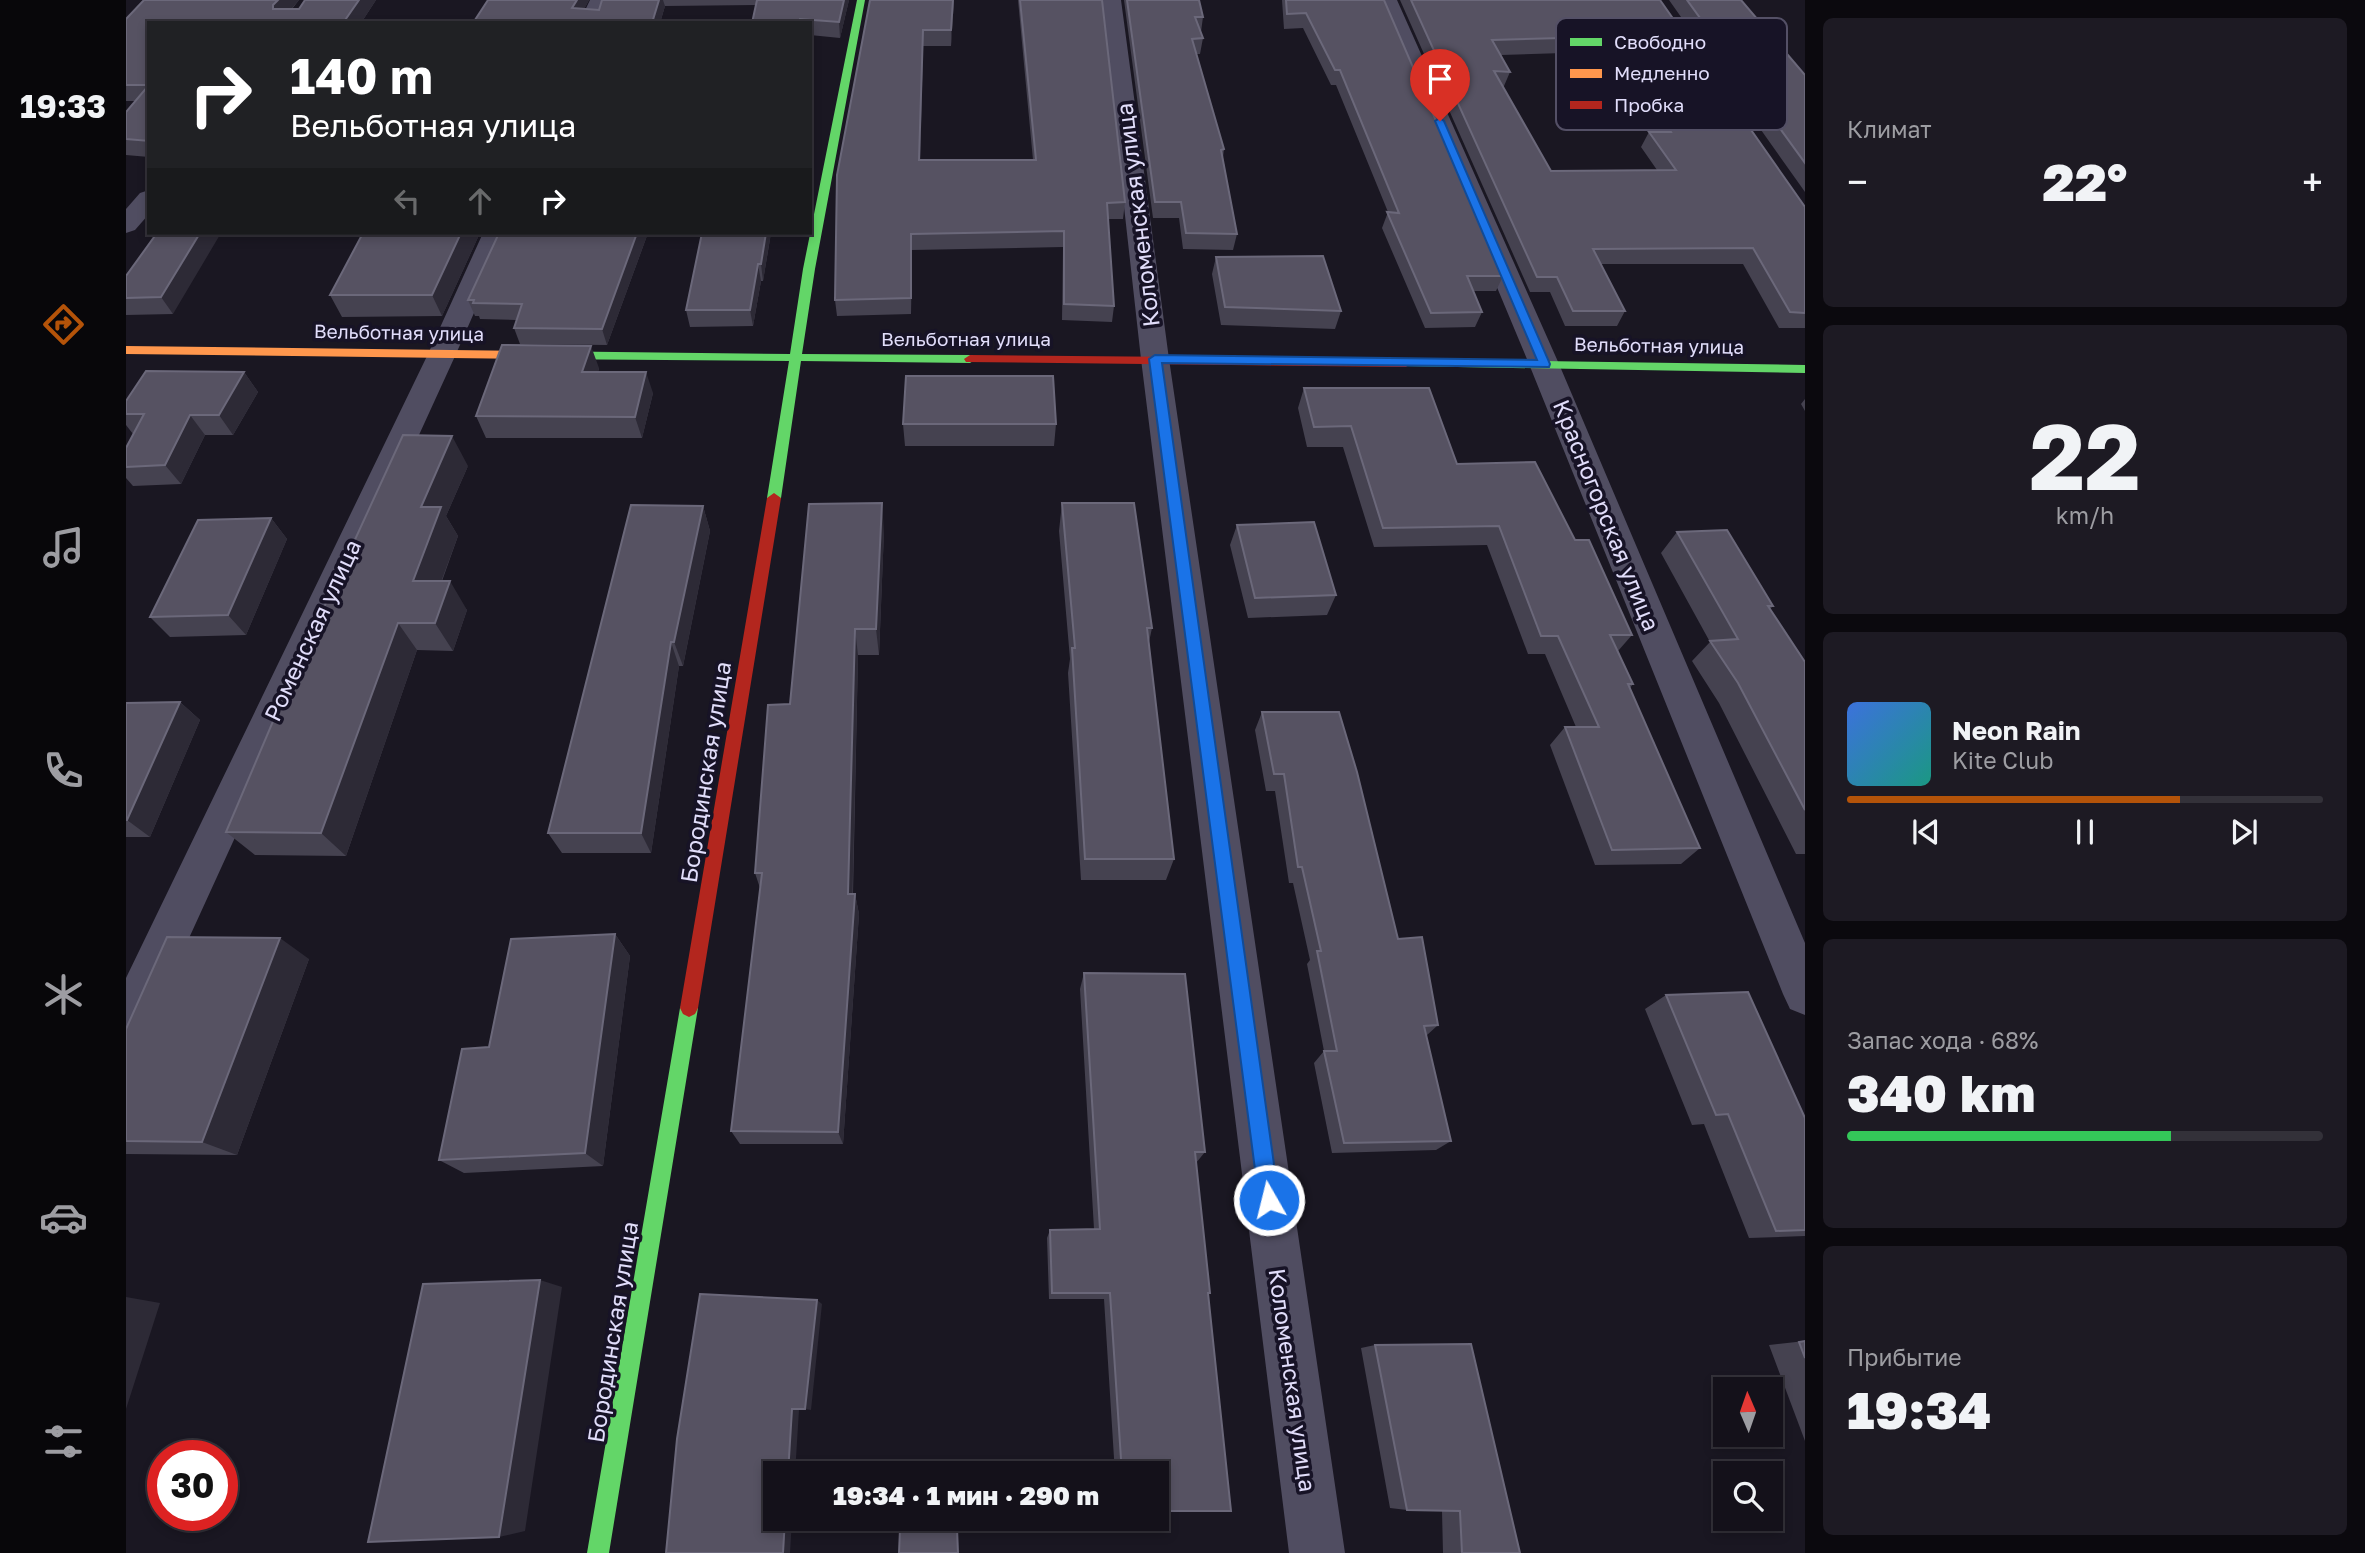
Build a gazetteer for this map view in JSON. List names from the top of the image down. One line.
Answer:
{"streets":{"street":["Коломенская улица","Вельботная улица","Красногорская улица","Роменская улица","Бородинская улица"]},"crossings":[["Коломенская улица","Вельботная улица"],["Вельботная улица","Красногорская улица"],["Вельботная улица","Роменская улица"],["Вельботная улица","Бородинская улица"]],"legend":["Свободно","Медленно","Пробка"],"north":"top","page":{"tabs":"19:33","tile":["Климат",["22","km/h"],["Запас хода · 68%","340 km"],["Прибытие","19:34"]],"turn":["140 m","Вельботная улица"],"heat":["−","22°","+"],"song":["Neon Rain","Kite Club"],"limit":"30","trip":"19:34 · 1 мин · 290 m"}}
